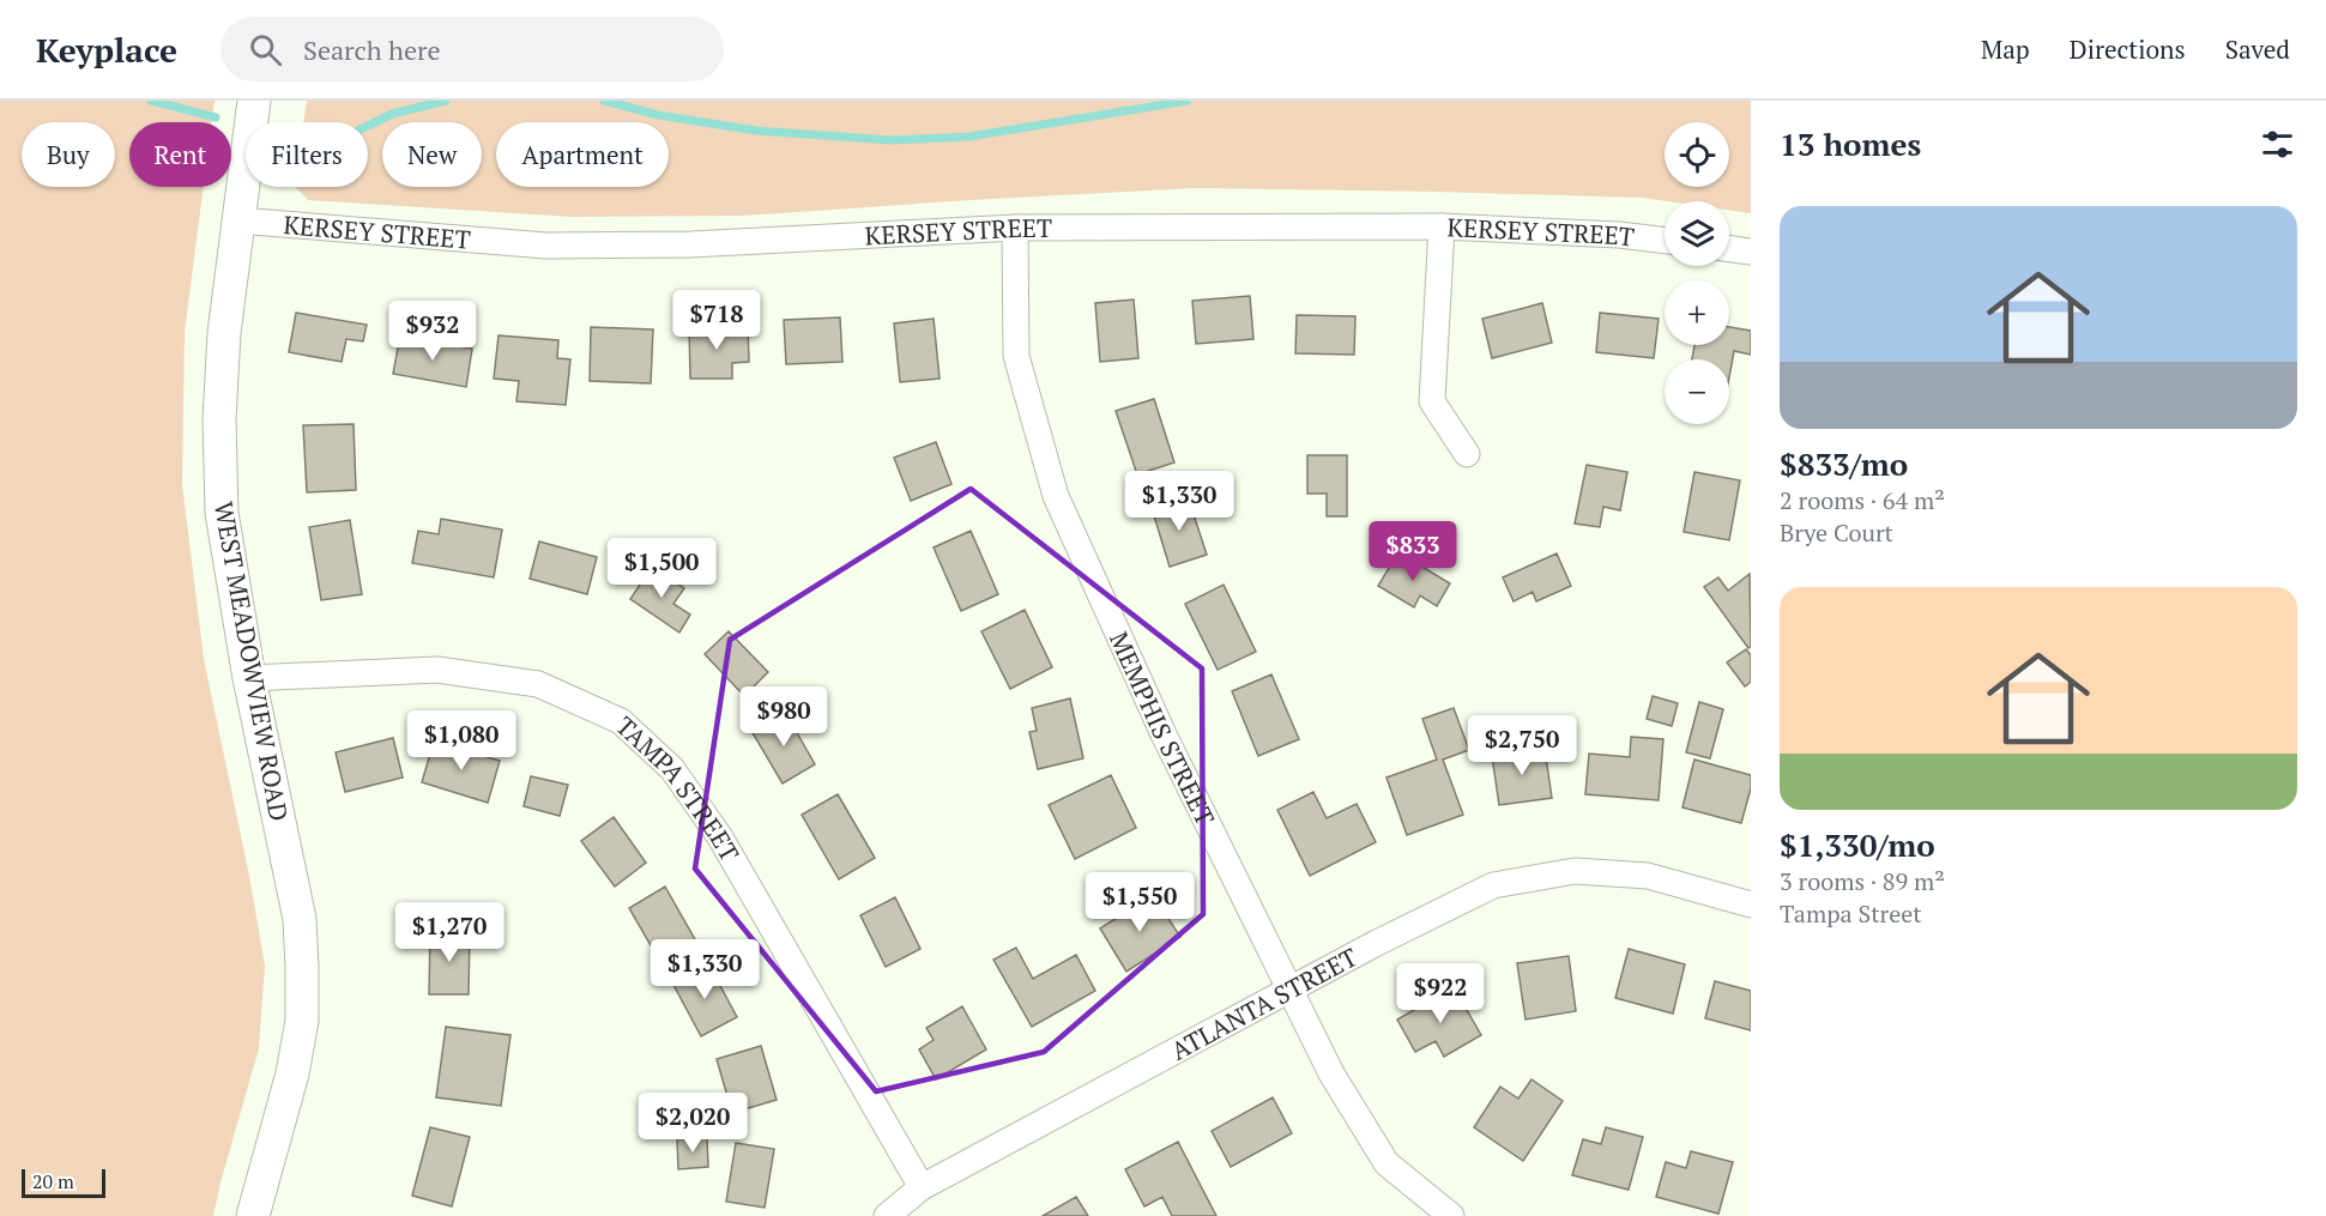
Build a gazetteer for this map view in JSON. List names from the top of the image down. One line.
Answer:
{"streets":{"street":["KERSEY STREET","WEST MEADOWVIEW ROAD","MEMPHIS STREET","TAMPA STREET","ATLANTA STREET"]},"crossings":[["KERSEY STREET","WEST MEADOWVIEW ROAD"],["KERSEY STREET","MEMPHIS STREET"],["WEST MEADOWVIEW ROAD","TAMPA STREET"],["MEMPHIS STREET","ATLANTA STREET"],["TAMPA STREET","ATLANTA STREET"]],"scale_bar":"20 m","page":{"header":"Keyplace","search":"Search here","nav":["Map","Directions","Saved"],"heading":"13 homes","map_buttons":["+","−"],"chip":["Buy","Rent","Filters","New","Apartment"],"list":[{"name":"$833/mo","note":"2 rooms · 64 m² · Brye Court"},{"name":"$1,330/mo","note":"3 rooms · 89 m² · Tampa Street"}],"price":["$718","$932","$1,330","$833","$1,500","$980","$1,080","$2,750","$1,550","$1,270","$1,330","$922","$2,020"],"scale":"20 m"}}
